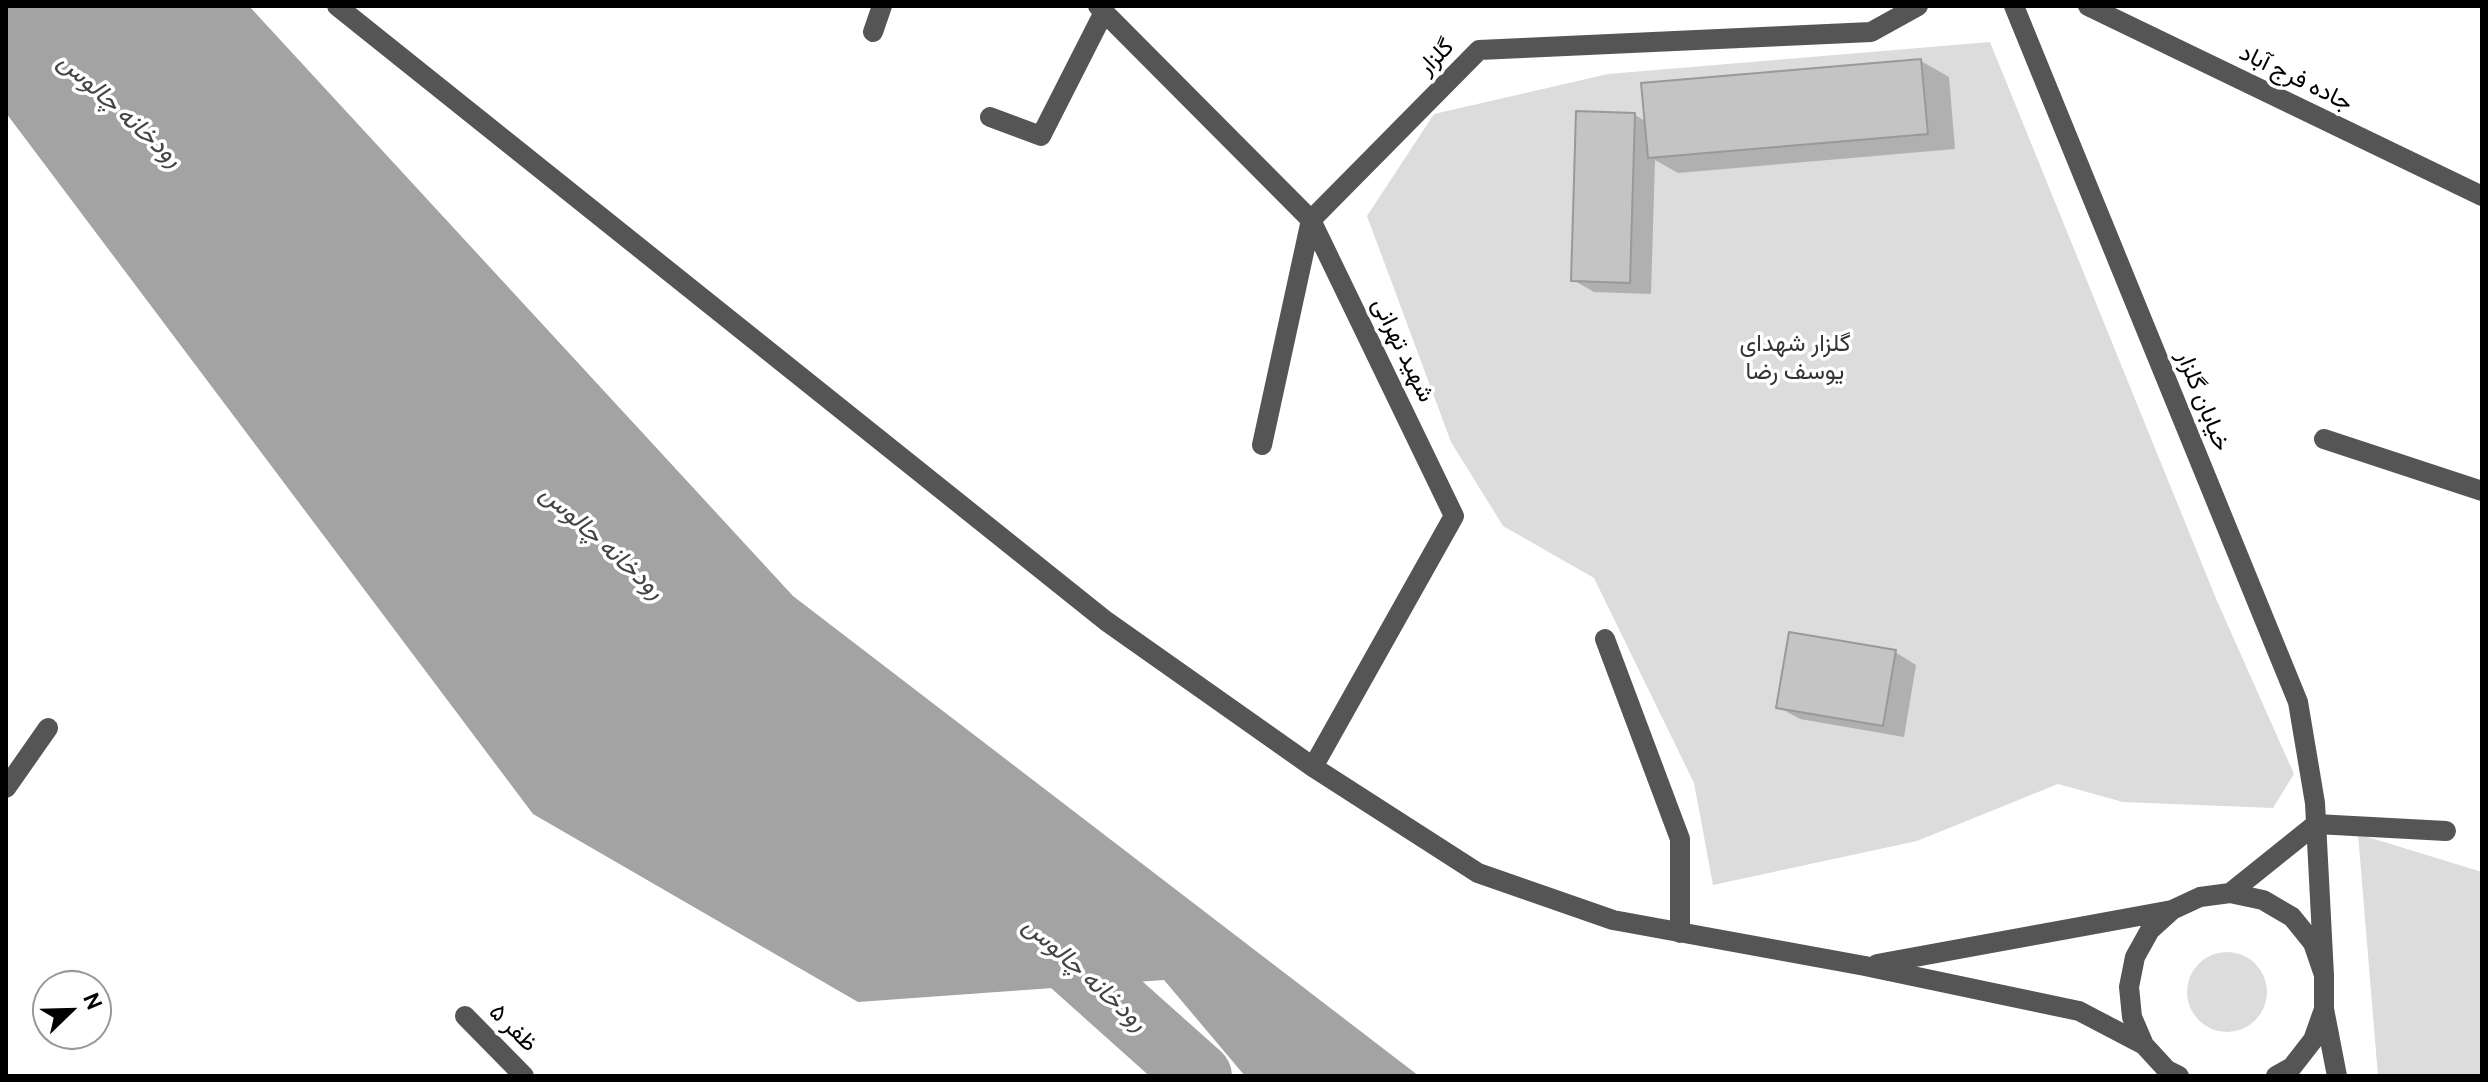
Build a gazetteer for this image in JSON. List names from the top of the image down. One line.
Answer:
{"streets":{"street":["گلزار","جاده فرج آباد","شهید تهرانی","خیابان گلزار","ظفر ۵"]},"crossings":[["گلزار","شهید تهرانی"]],"water":["رودخانه چالوس"],"parks":["گلزار شهدای یوسف رضا"],"north":"top right"}
